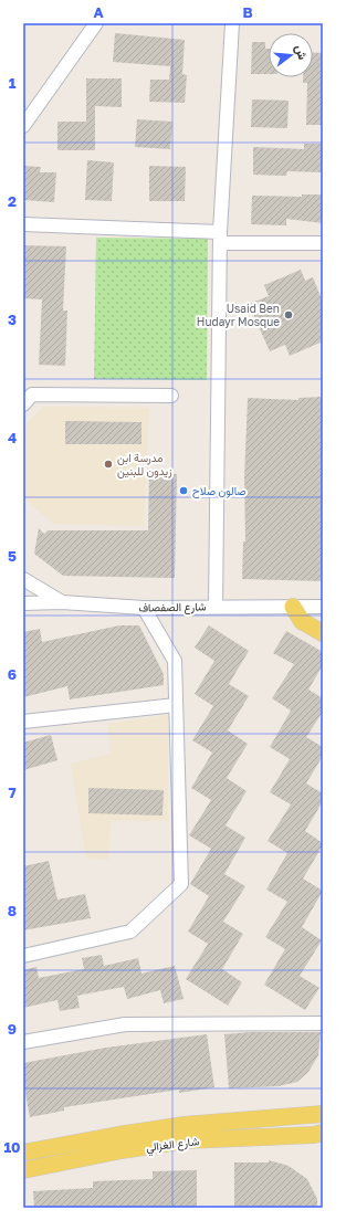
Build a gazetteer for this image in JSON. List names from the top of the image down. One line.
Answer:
{"streets":{"main road":["شارع الغزالي"],"street":["شارع الصفصاف"]},"places":["Usaid Ben Hudayr Mosque","مدرسة ابن زيدون للبنين","صالون صلاح"],"north":"right","grid":{"columns":["A","B"],"rows":["1","2","3","4","5","6","7","8","9","10"]}}
